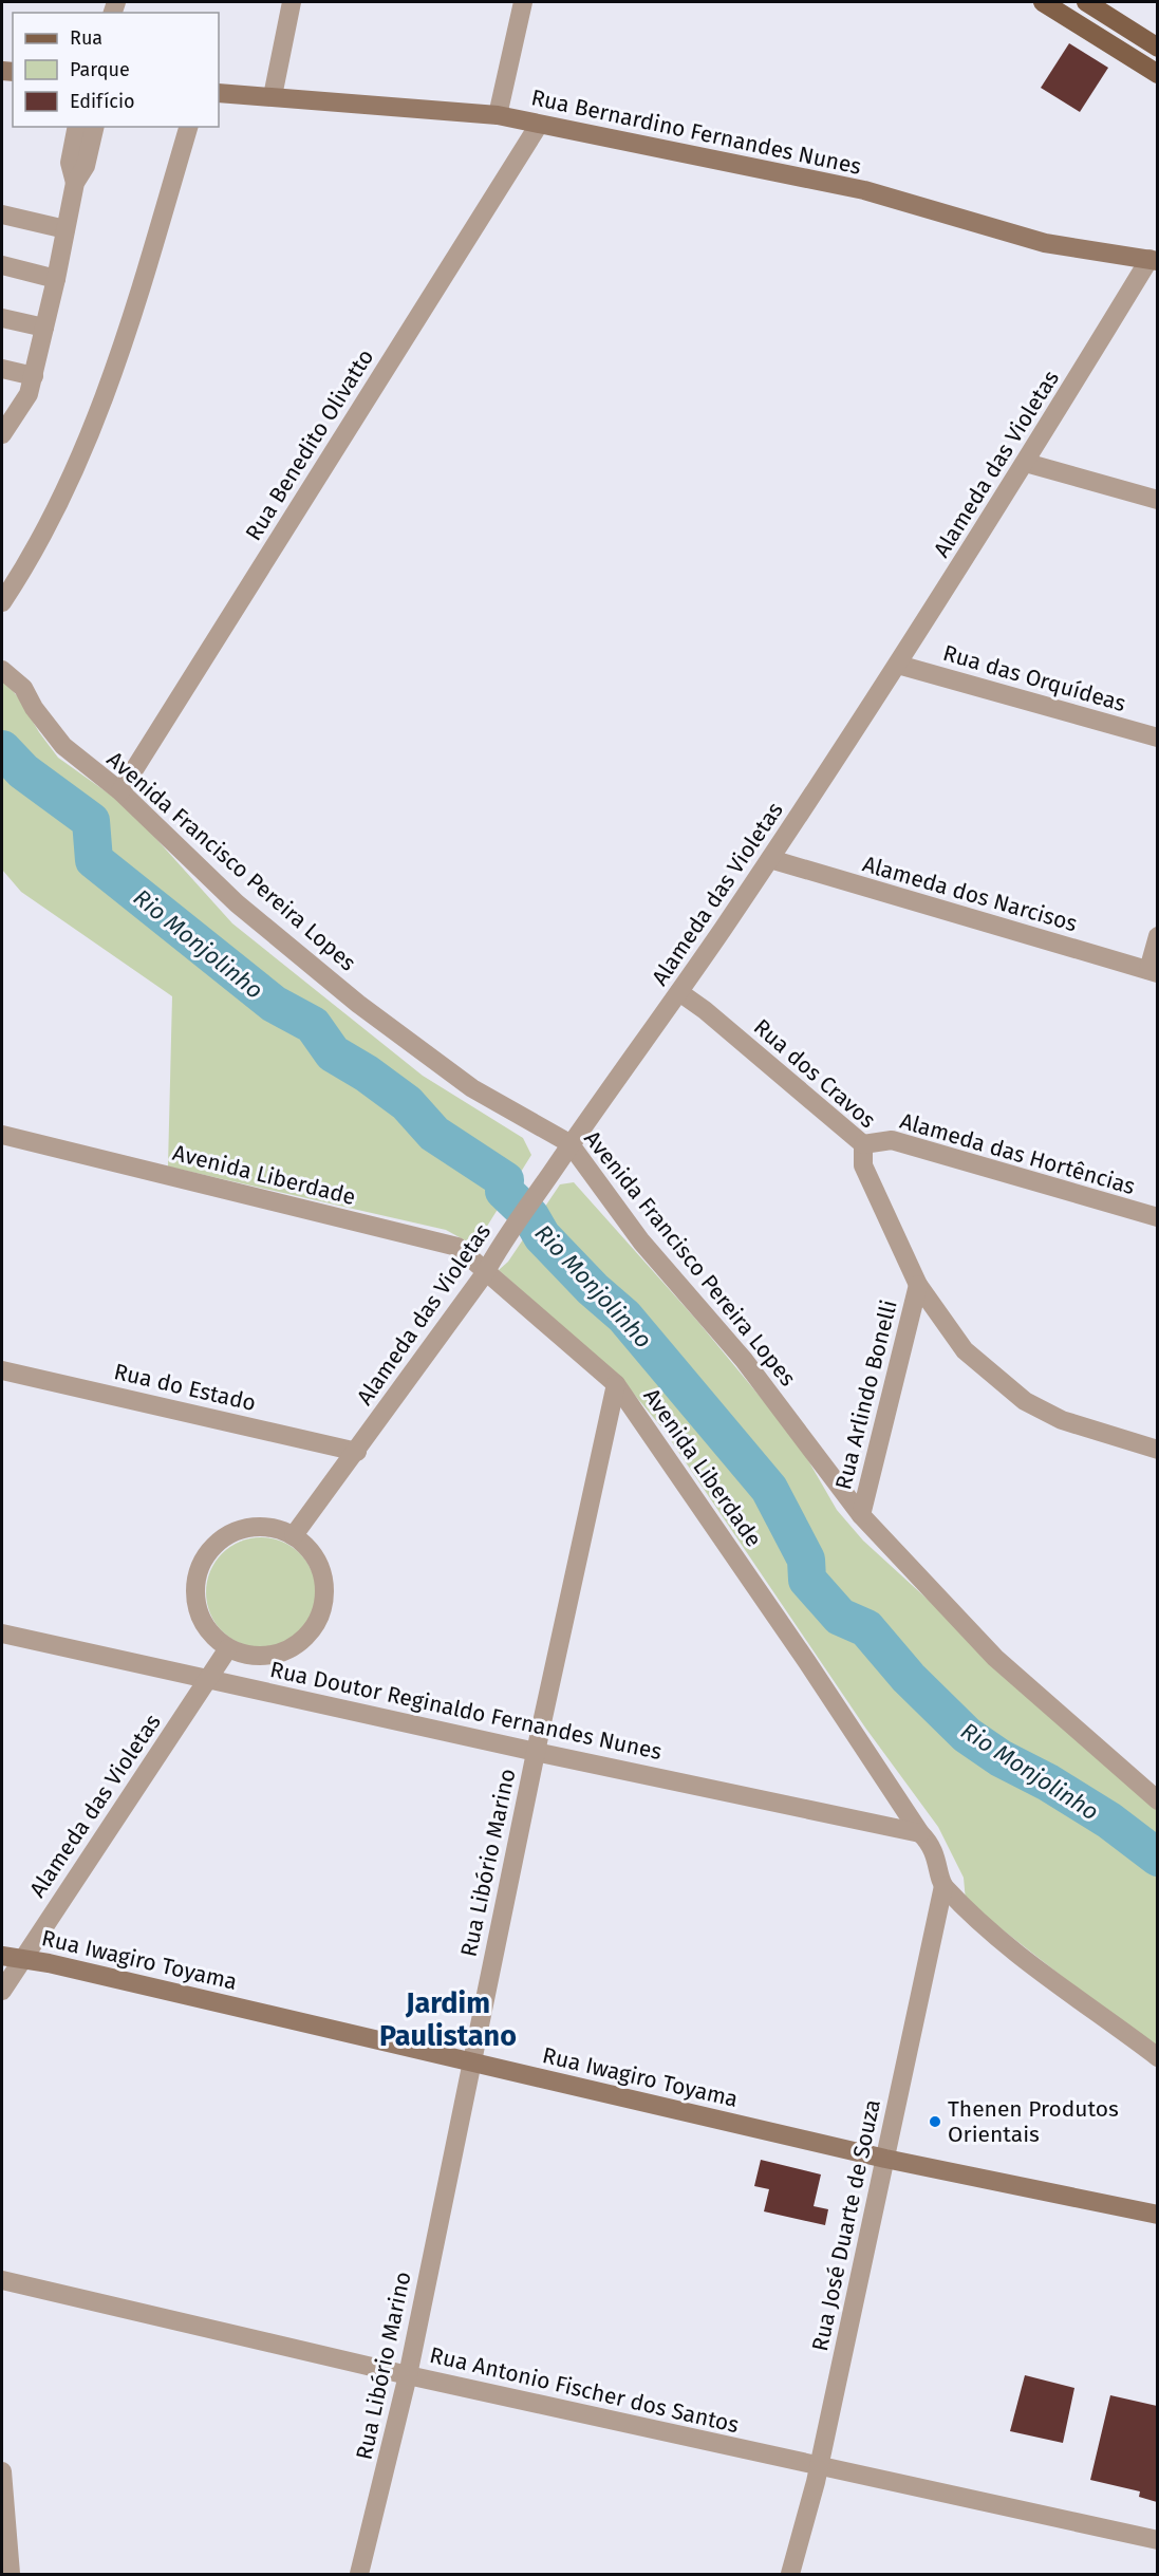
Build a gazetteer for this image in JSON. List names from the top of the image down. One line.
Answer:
{"streets":{"street":["Rua Bernardino Fernandes Nunes","Rua Benedito Olivatto","Alameda das Violetas","Rua das Orquídeas","Avenida Francisco Pereira Lopes","Alameda dos Narcisos","Rua dos Cravos","Alameda das Hortências","Avenida Liberdade","Rua do Estado","Rua Arlindo Bonelli","Rua Doutor Reginaldo Fernandes Nunes","Rua Libório Marino","Rua Iwagiro Toyama","Rua José Duarte de Souza","Rua Antonio Fischer dos Santos"]},"crossings":[["Rua Bernardino Fernandes Nunes","Rua Benedito Olivatto"],["Rua Bernardino Fernandes Nunes","Alameda das Violetas"],["Rua Benedito Olivatto","Avenida Francisco Pereira Lopes"],["Alameda das Violetas","Rua das Orquídeas"],["Alameda das Violetas","Avenida Francisco Pereira Lopes"],["Alameda das Violetas","Alameda dos Narcisos"],["Alameda das Violetas","Rua dos Cravos"],["Alameda das Violetas","Avenida Liberdade"],["Alameda das Violetas","Rua do Estado"],["Alameda das Violetas","Rua Doutor Reginaldo Fernandes Nunes"],["Alameda das Violetas","Rua Iwagiro Toyama"],["Avenida Francisco Pereira Lopes","Rua Arlindo Bonelli"],["Rua dos Cravos","Alameda das Hortências"],["Rua dos Cravos","Rua Arlindo Bonelli"],["Avenida Liberdade","Rua Doutor Reginaldo Fernandes Nunes"],["Avenida Liberdade","Rua Libório Marino"],["Avenida Liberdade","Rua José Duarte de Souza"],["Rua Doutor Reginaldo Fernandes Nunes","Rua Libório Marino"],["Rua Libório Marino","Rua Iwagiro Toyama"],["Rua Libório Marino","Rua Antonio Fischer dos Santos"],["Rua Iwagiro Toyama","Rua José Duarte de Souza"],["Rua José Duarte de Souza","Rua Antonio Fischer dos Santos"]],"districts":["Jardim Paulistano"],"water":["Rio Monjolinho"],"places":["Thenen Produtos Orientais"],"legend":["Rua","Parque","Edifício"]}
